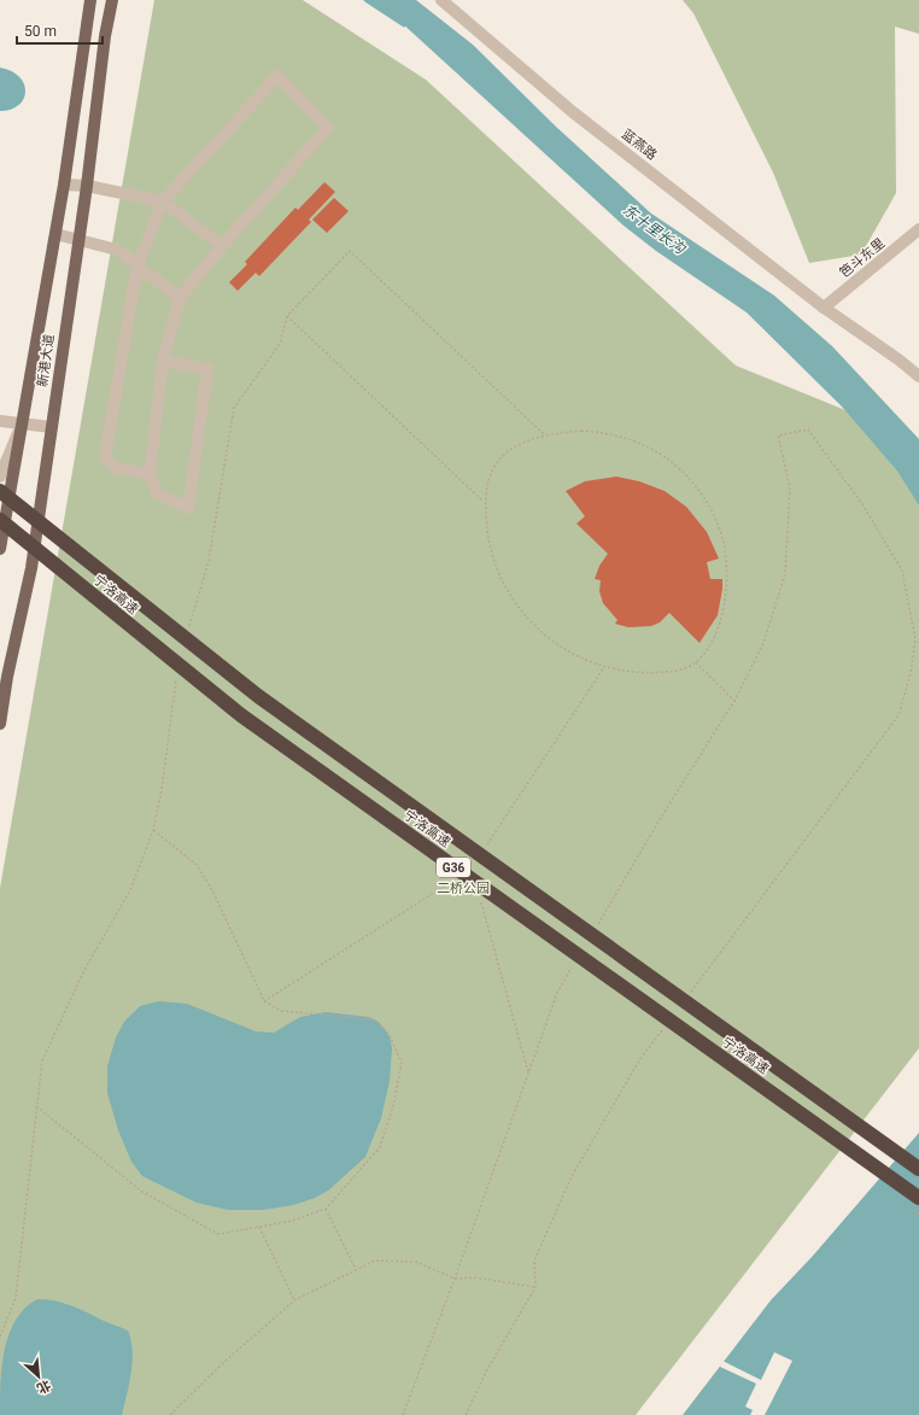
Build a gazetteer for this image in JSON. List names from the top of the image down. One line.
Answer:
{"streets":{"highway":["宁洛高速","G36"],"main road":["新港大道"],"street":["蓝燕路","笆斗东里"]},"crossings":[["蓝燕路","笆斗东里"]],"water":["东十里长沟"],"parks":["二桥公园"],"scale_bar":"50 m","north":"bottom right"}
